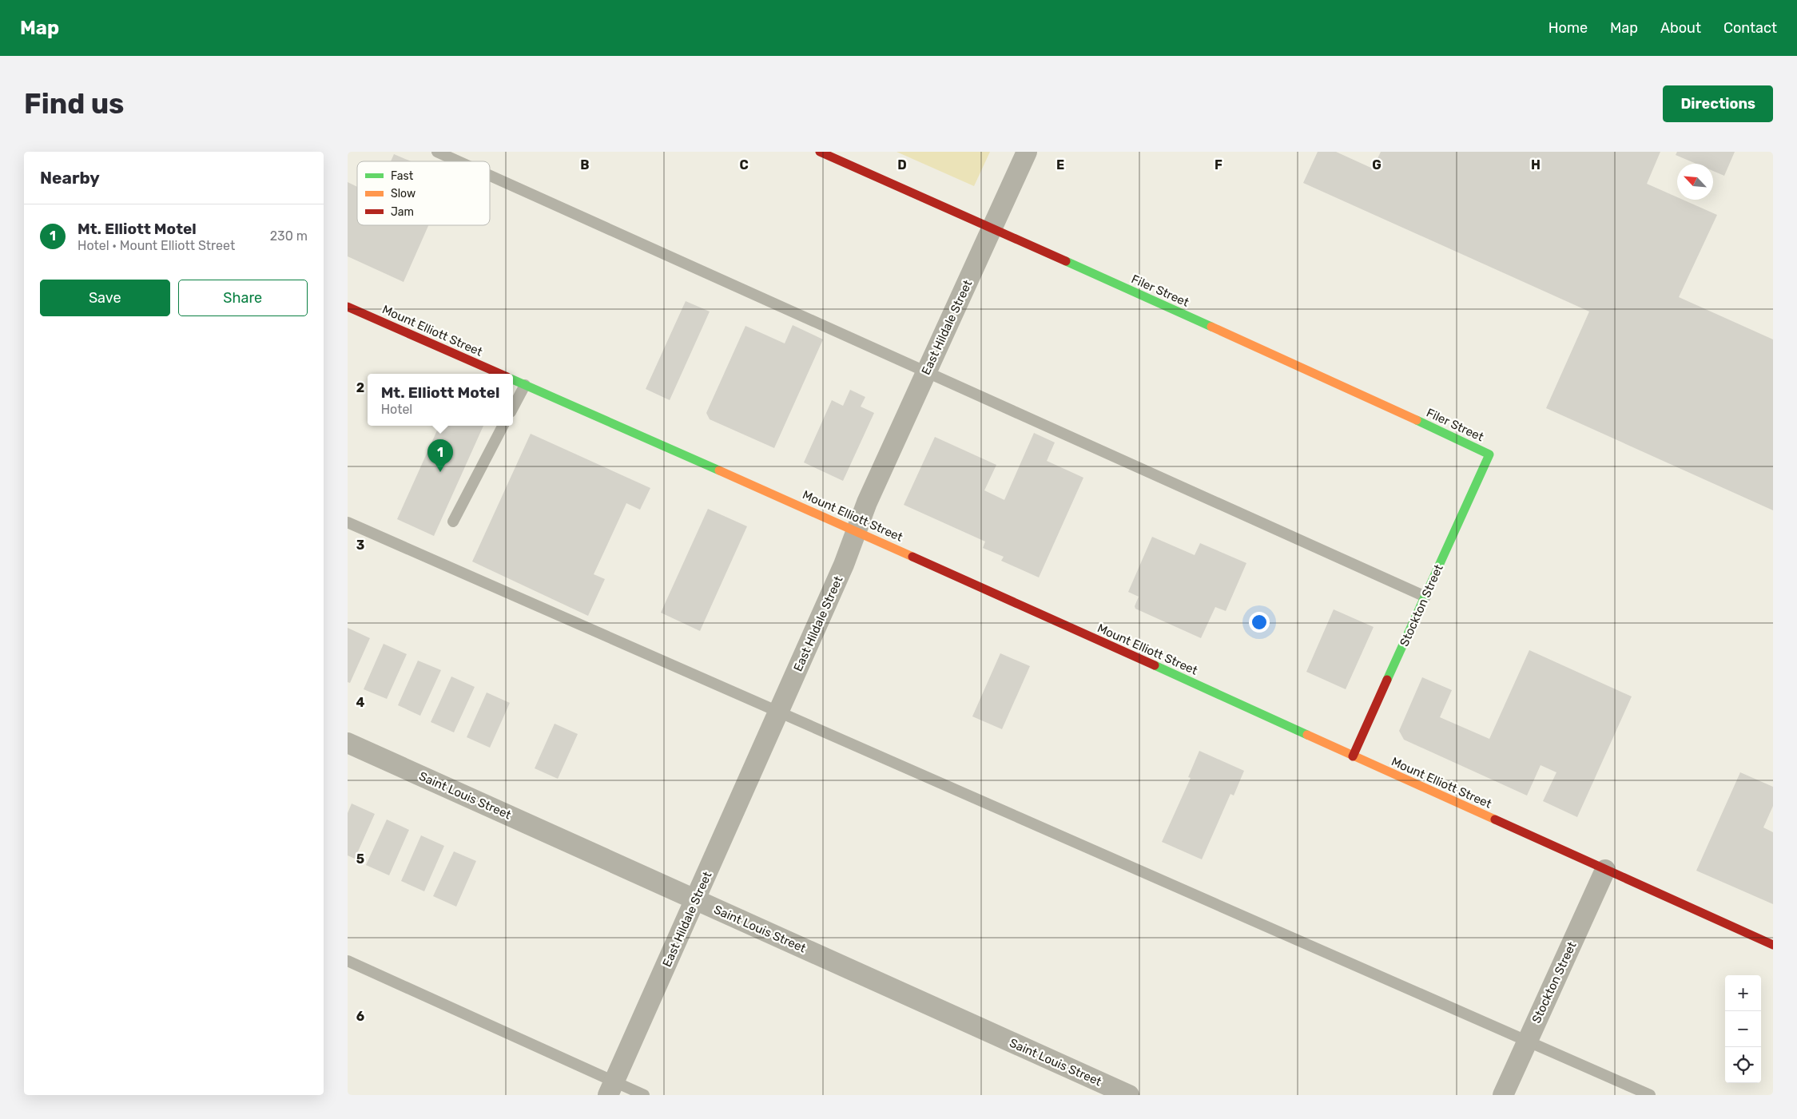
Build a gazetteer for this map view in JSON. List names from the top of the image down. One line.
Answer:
{"streets":{"street":["Filer Street","East Hildale Street","Mount Elliott Street","Stockton Street","Saint Louis Street"]},"crossings":[["Filer Street","East Hildale Street"],["Filer Street","Stockton Street"],["East Hildale Street","Mount Elliott Street"],["East Hildale Street","Saint Louis Street"],["Mount Elliott Street","Stockton Street"]],"legend":["Fast","Slow","Jam"],"north":"top left","page":{"header":"Map","nav":["Home","Map","About","Contact"],"buttons":["Directions",["Save","Share"]],"title":"Find us","heading":"Nearby","list":[{"mark":"1","name":"Mt. Elliott Motel","note":"Hotel · Mount Elliott Street","value":"230 m"}],"popup":["Mt. Elliott Motel","Hotel"],"pins":"1","map_buttons":["+","−"]},"grid":{"columns":["B","C","D","E","F","G","H"],"rows":["2","3","4","5","6"]}}
